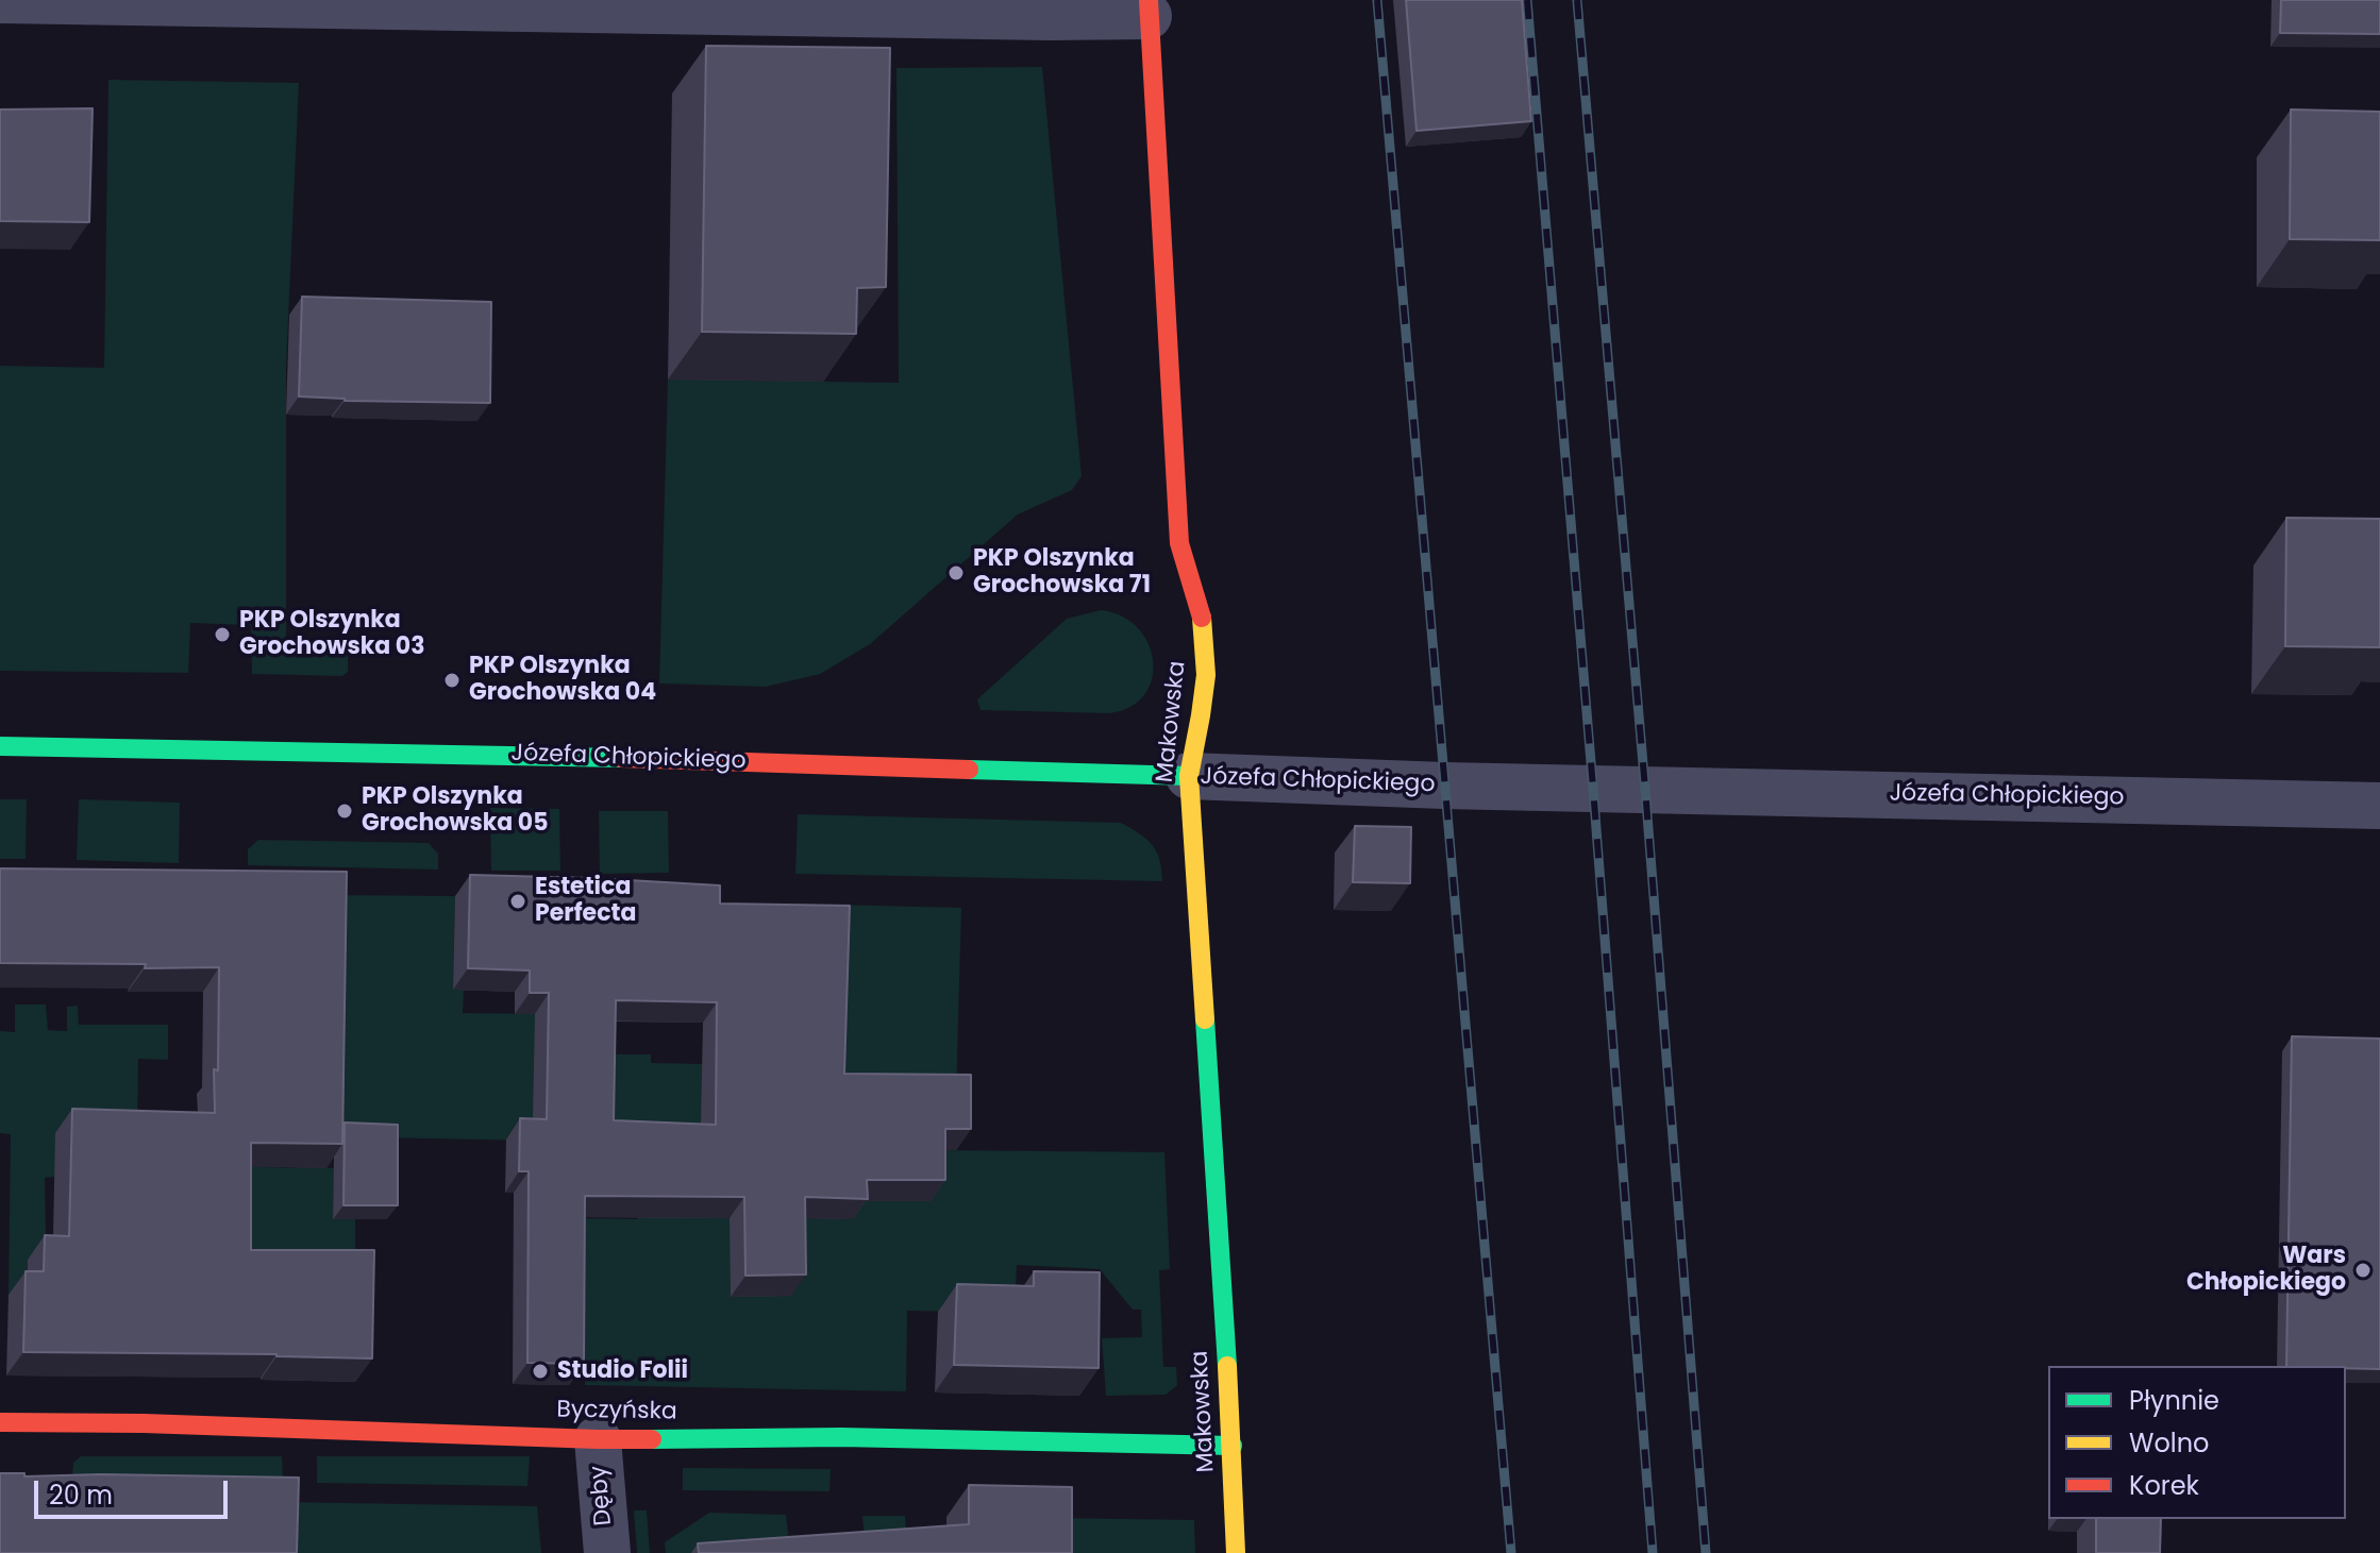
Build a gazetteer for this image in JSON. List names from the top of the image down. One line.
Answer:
{"streets":{"street":["Makowska","Józefa Chłopickiego","Byczyńska","Dęby"]},"crossings":[["Makowska","Józefa Chłopickiego"],["Makowska","Byczyńska"],["Byczyńska","Dęby"]],"places":["PKP Olszynka Grochowska 71","PKP Olszynka Grochowska 03","PKP Olszynka Grochowska 04","PKP Olszynka Grochowska 05","Estetica Perfecta","Wars Chłopickiego","Studio Folii"],"legend":["Płynnie","Wolno","Korek"],"scale_bar":"20 m"}
